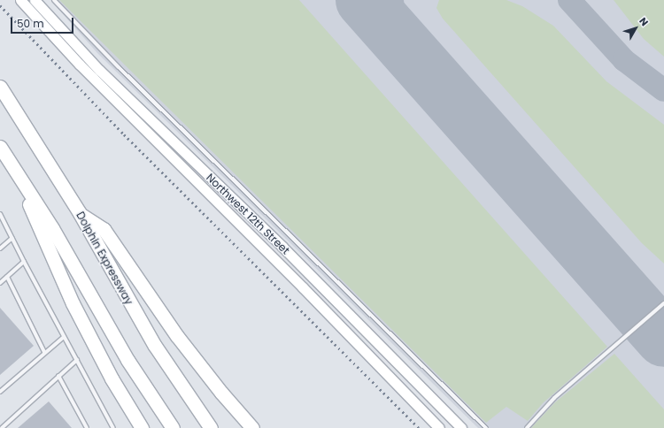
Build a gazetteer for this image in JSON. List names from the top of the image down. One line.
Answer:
{"streets":{"highway":["Dolphin Expressway"],"main road":["Northwest 12th Street"]},"scale_bar":"50 m","north":"top right"}
